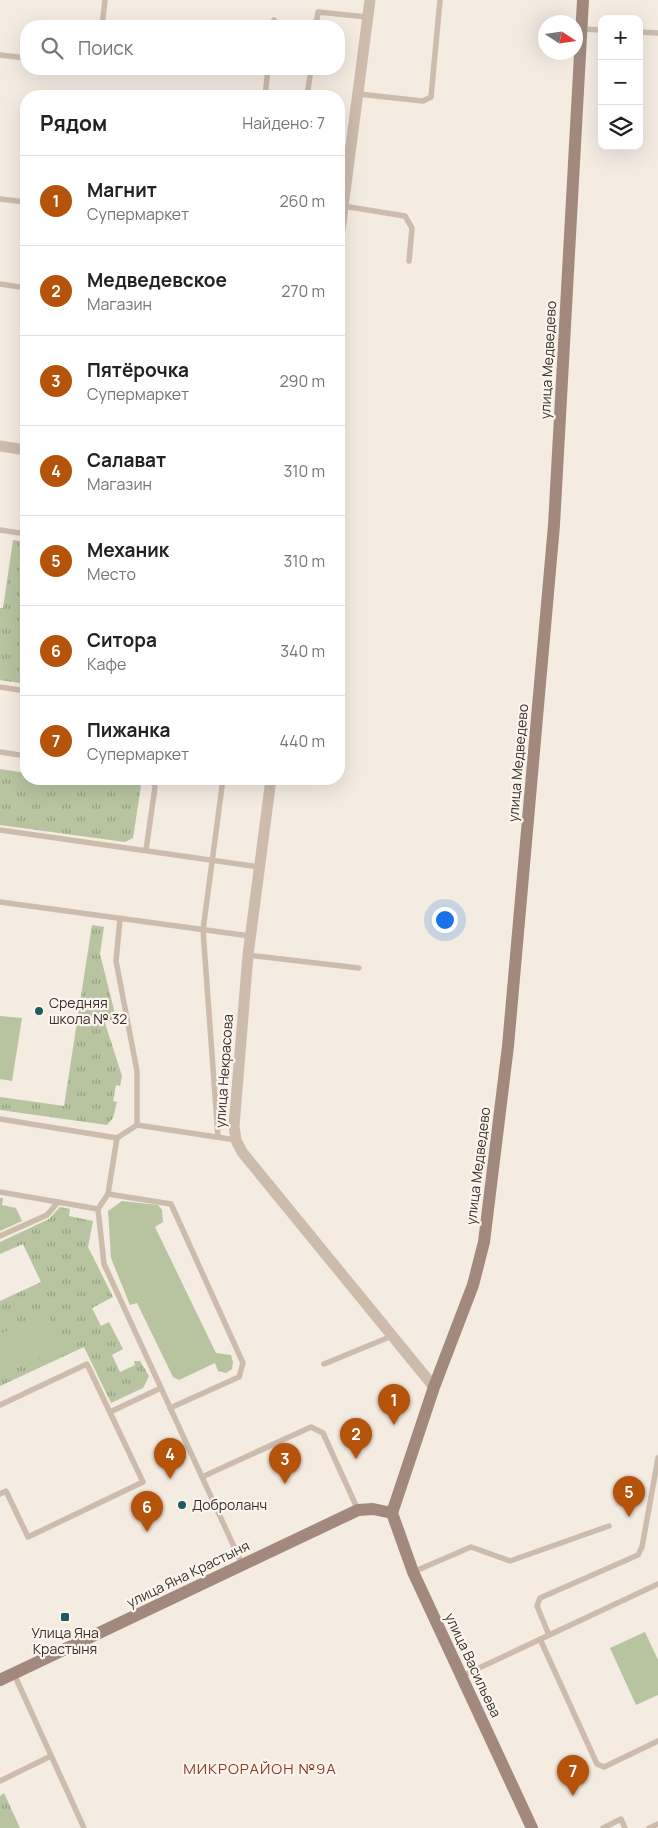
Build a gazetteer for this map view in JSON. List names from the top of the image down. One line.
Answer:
{"streets":{"street":["улица Медведево","улица Некрасова","улица Яна Крастыня","улица Васильева"]},"crossings":[["улица Медведево","улица Некрасова"],["улица Медведево","улица Яна Крастыня"],["улица Медведево","улица Васильева"],["улица Яна Крастыня","улица Васильева"]],"districts":["МИКРОРАЙОН №9А"],"places":{"other":["Средняя школа № 32","Доброланч"],"transit":["Улица Яна Крастыня"]},"north":"right","page":{"map_buttons":["+","−"],"search":"Поиск","heading":["Рядом","Найдено: 7"],"list":[{"mark":"1","name":"Магнит","note":"Супермаркет","value":"260 m"},{"mark":"2","name":"Медведевское","note":"Магазин","value":"270 m"},{"mark":"3","name":"Пятёрочка","note":"Супермаркет","value":"290 m"},{"mark":"4","name":"Салават","note":"Магазин","value":"310 m"},{"mark":"5","name":"Механик","note":"Место","value":"310 m"},{"mark":"6","name":"Ситора","note":"Кафе","value":"340 m"},{"mark":"7","name":"Пижанка","note":"Супермаркет","value":"440 m"}],"pins":["1","2","4","3","5","6","7"]}}
